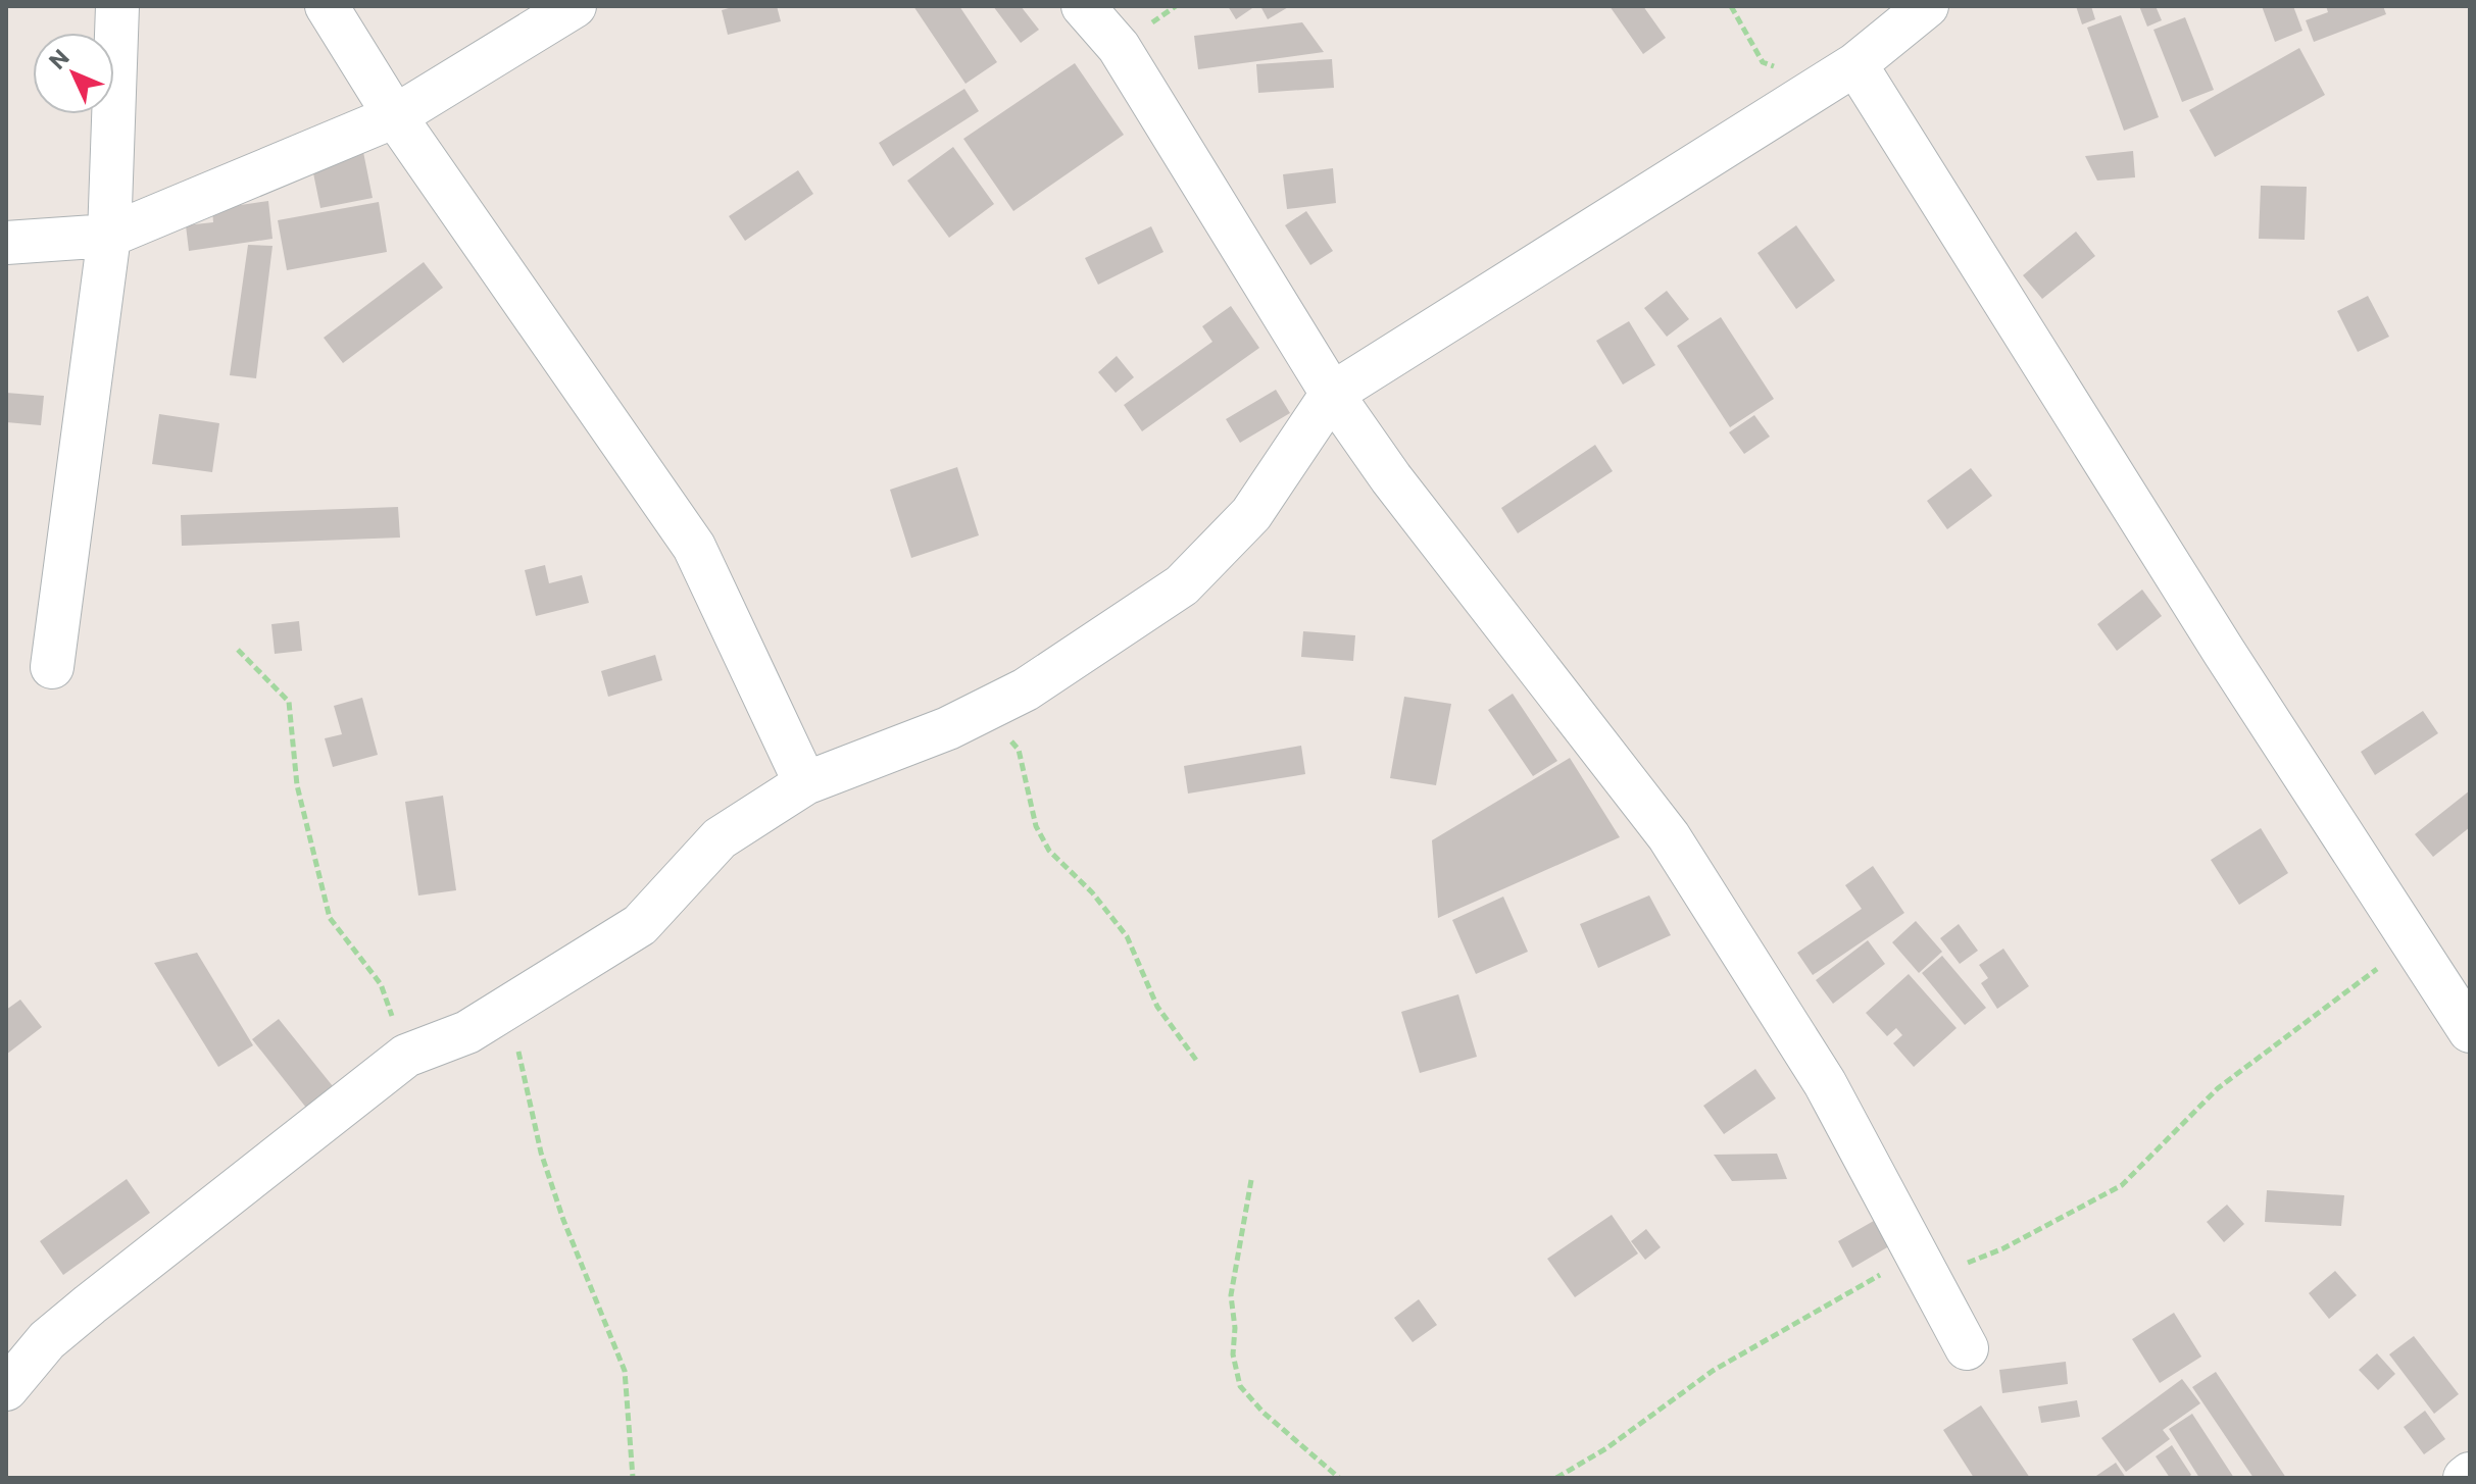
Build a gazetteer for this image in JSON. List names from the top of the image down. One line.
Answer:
{"north":"top left"}
